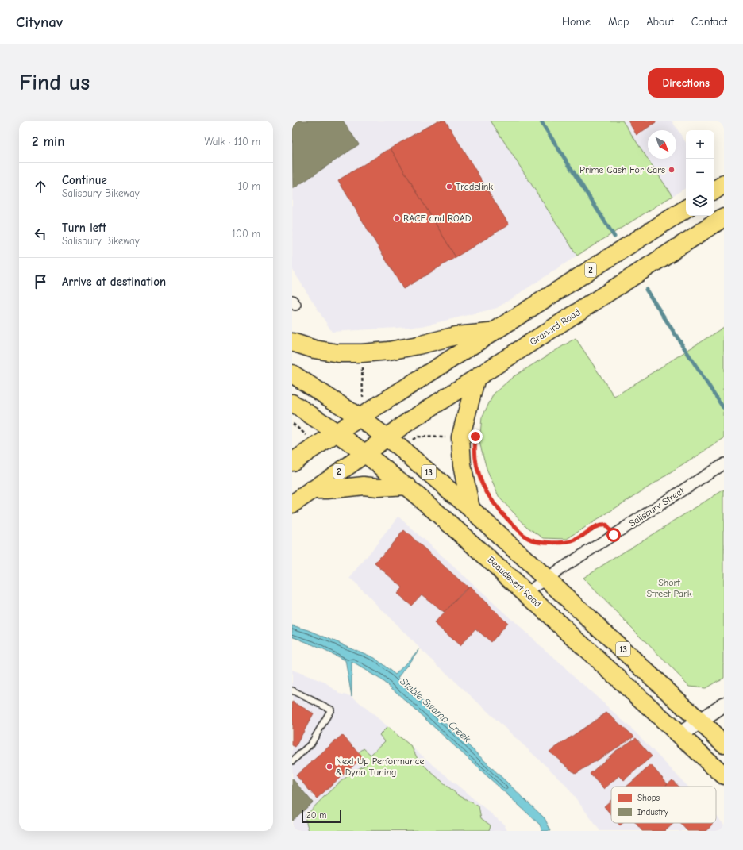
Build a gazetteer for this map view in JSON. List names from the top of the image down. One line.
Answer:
{"streets":{"highway":["2","Granard Road","13","Beaudesert Road"],"street":["Salisbury Street"]},"crossings":[["2","Granard Road"],["2","13"],["2","Beaudesert Road"],["Granard Road","13"],["13","Salisbury Street"],["Salisbury Street","Beaudesert Road"]],"water":["Stable Swamp Creek"],"parks":["Short Street Park"],"places":["Prime Cash For Cars","Tradelink","RACE and ROAD","Next Up Performance & Dyno Tuning"],"legend":["Shops","Industry"],"scale_bar":"20 m","north":"bottom right","page":{"header":"Citynav","nav":["Home","Map","About","Contact"],"buttons":"Directions","title":"Find us","heading":["2 min","Walk · 110 m"],"map_buttons":["+","−"],"list":[["Continue","Salisbury Bikeway","10 m"],["Turn left","Salisbury Bikeway","100 m"],"Arrive at destination"],"scale":"20 m"}}
